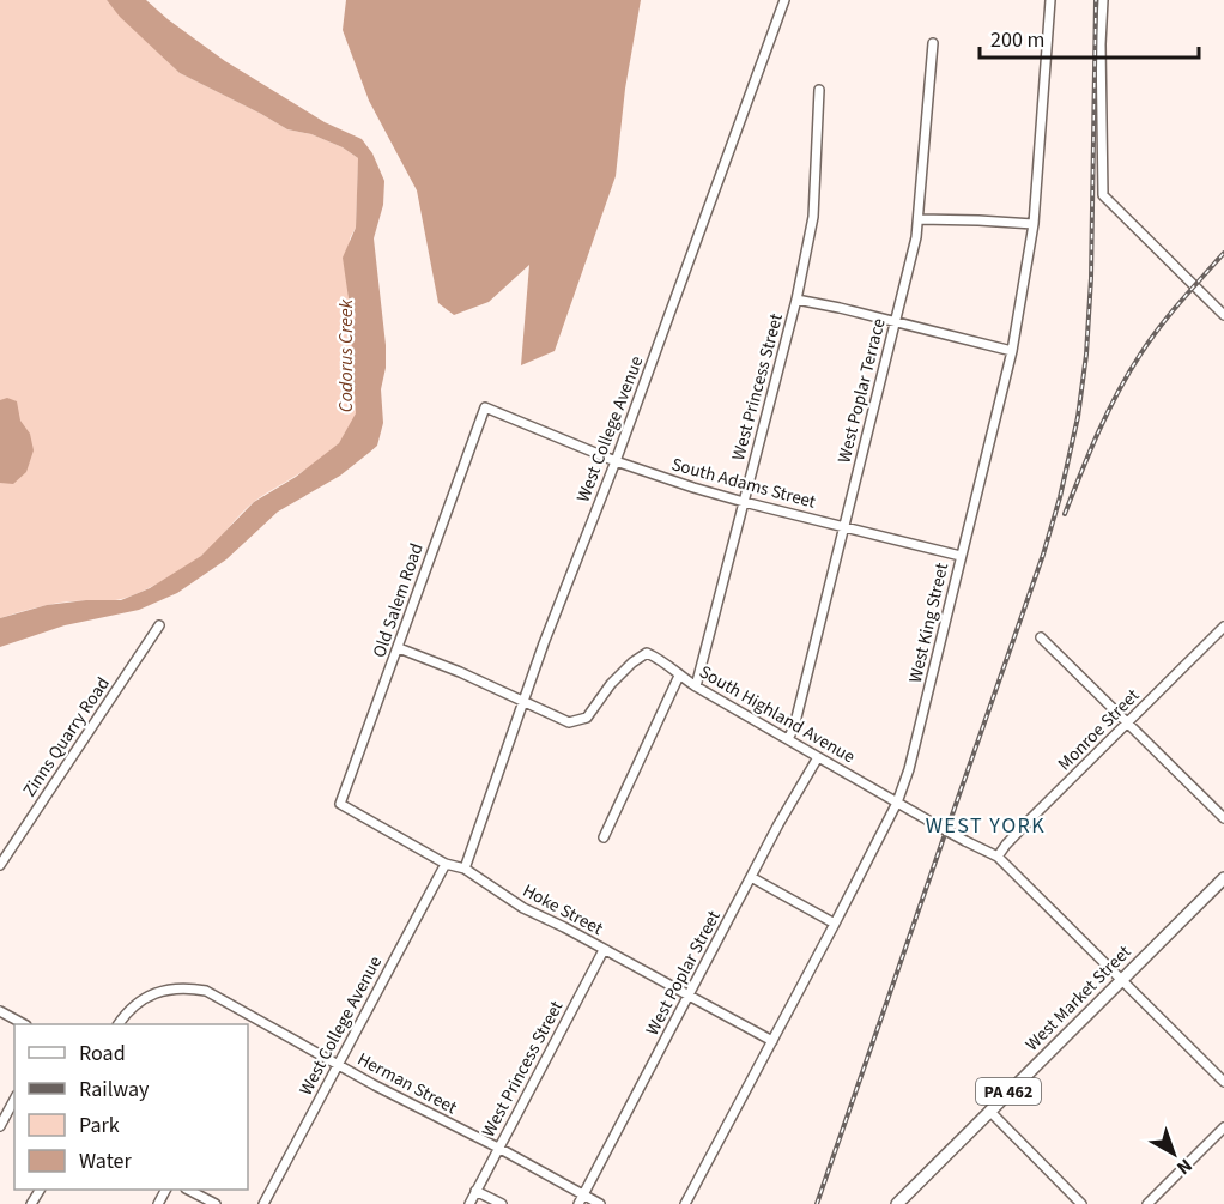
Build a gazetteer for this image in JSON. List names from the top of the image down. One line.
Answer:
{"streets":{"main road":["West Market Street","PA 462"],"street":["West Princess Street","West Poplar Terrace","West College Avenue","South Adams Street","Old Salem Road","West King Street","South Highland Avenue","Monroe Street","Zinns Quarry Road","Hoke Street","West Poplar Street","Herman Street"]},"crossings":[["West Princess Street","South Adams Street"],["West Princess Street","South Highland Avenue"],["West Princess Street","Hoke Street"],["West Princess Street","Herman Street"],["West Poplar Terrace","South Adams Street"],["West Poplar Terrace","South Highland Avenue"],["West College Avenue","South Adams Street"],["West College Avenue","South Highland Avenue"],["West College Avenue","Hoke Street"],["West College Avenue","Herman Street"],["South Adams Street","Old Salem Road"],["South Adams Street","West King Street"],["Old Salem Road","South Highland Avenue"],["Old Salem Road","Hoke Street"],["West King Street","South Highland Avenue"],["West King Street","Hoke Street"],["South Highland Avenue","Monroe Street"],["South Highland Avenue","West Poplar Street"],["South Highland Avenue","West Market Street"],["Hoke Street","West Poplar Street"],["West Poplar Street","Herman Street"]],"districts":["WEST YORK"],"water":["Codorus Creek"],"legend":["Road","Railway","Park","Water"],"scale_bar":"200 m","north":"bottom right"}
